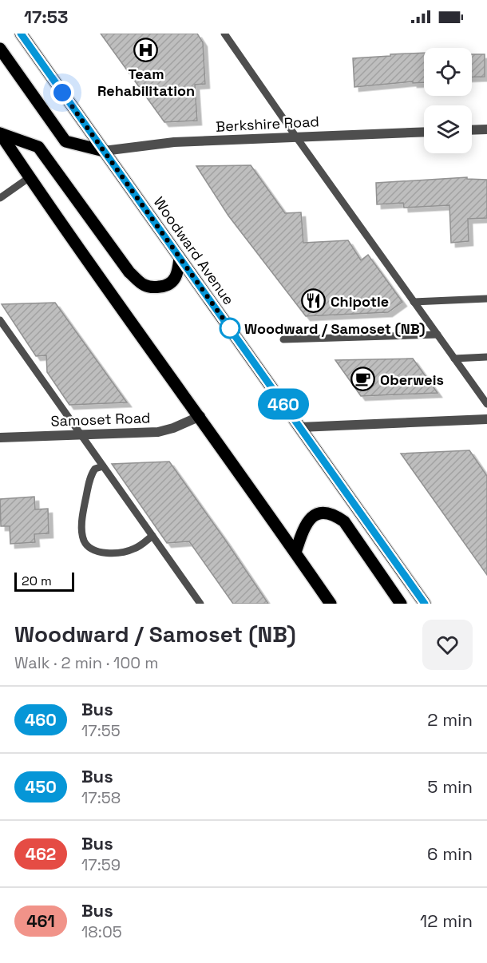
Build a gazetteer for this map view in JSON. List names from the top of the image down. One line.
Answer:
{"streets":{"main road":["Woodward Avenue"],"street":["Berkshire Road","Samoset Road"]},"crossings":[["Berkshire Road","Woodward Avenue"]],"places":{"hospital":["Team Rehabilitation"],"restaurant":["Chipotle"],"other":["Woodward / Samoset (NB)"],"cafe":["Oberweis"]},"lines":["bus line 460"],"scale_bar":"20 m","page":{"status":"17:53","on_map":"460","scale":"20 m","heading":["Woodward / Samoset (NB)","Walk · 2 min · 100 m"],"list":[{"mark":"460","name":"Bus","note":"17:55","value":"2 min"},{"mark":"450","name":"Bus","note":"17:58","value":"5 min"},{"mark":"462","name":"Bus","note":"17:59","value":"6 min"},{"mark":"461","name":"Bus","note":"18:05","value":"12 min"}]}}
